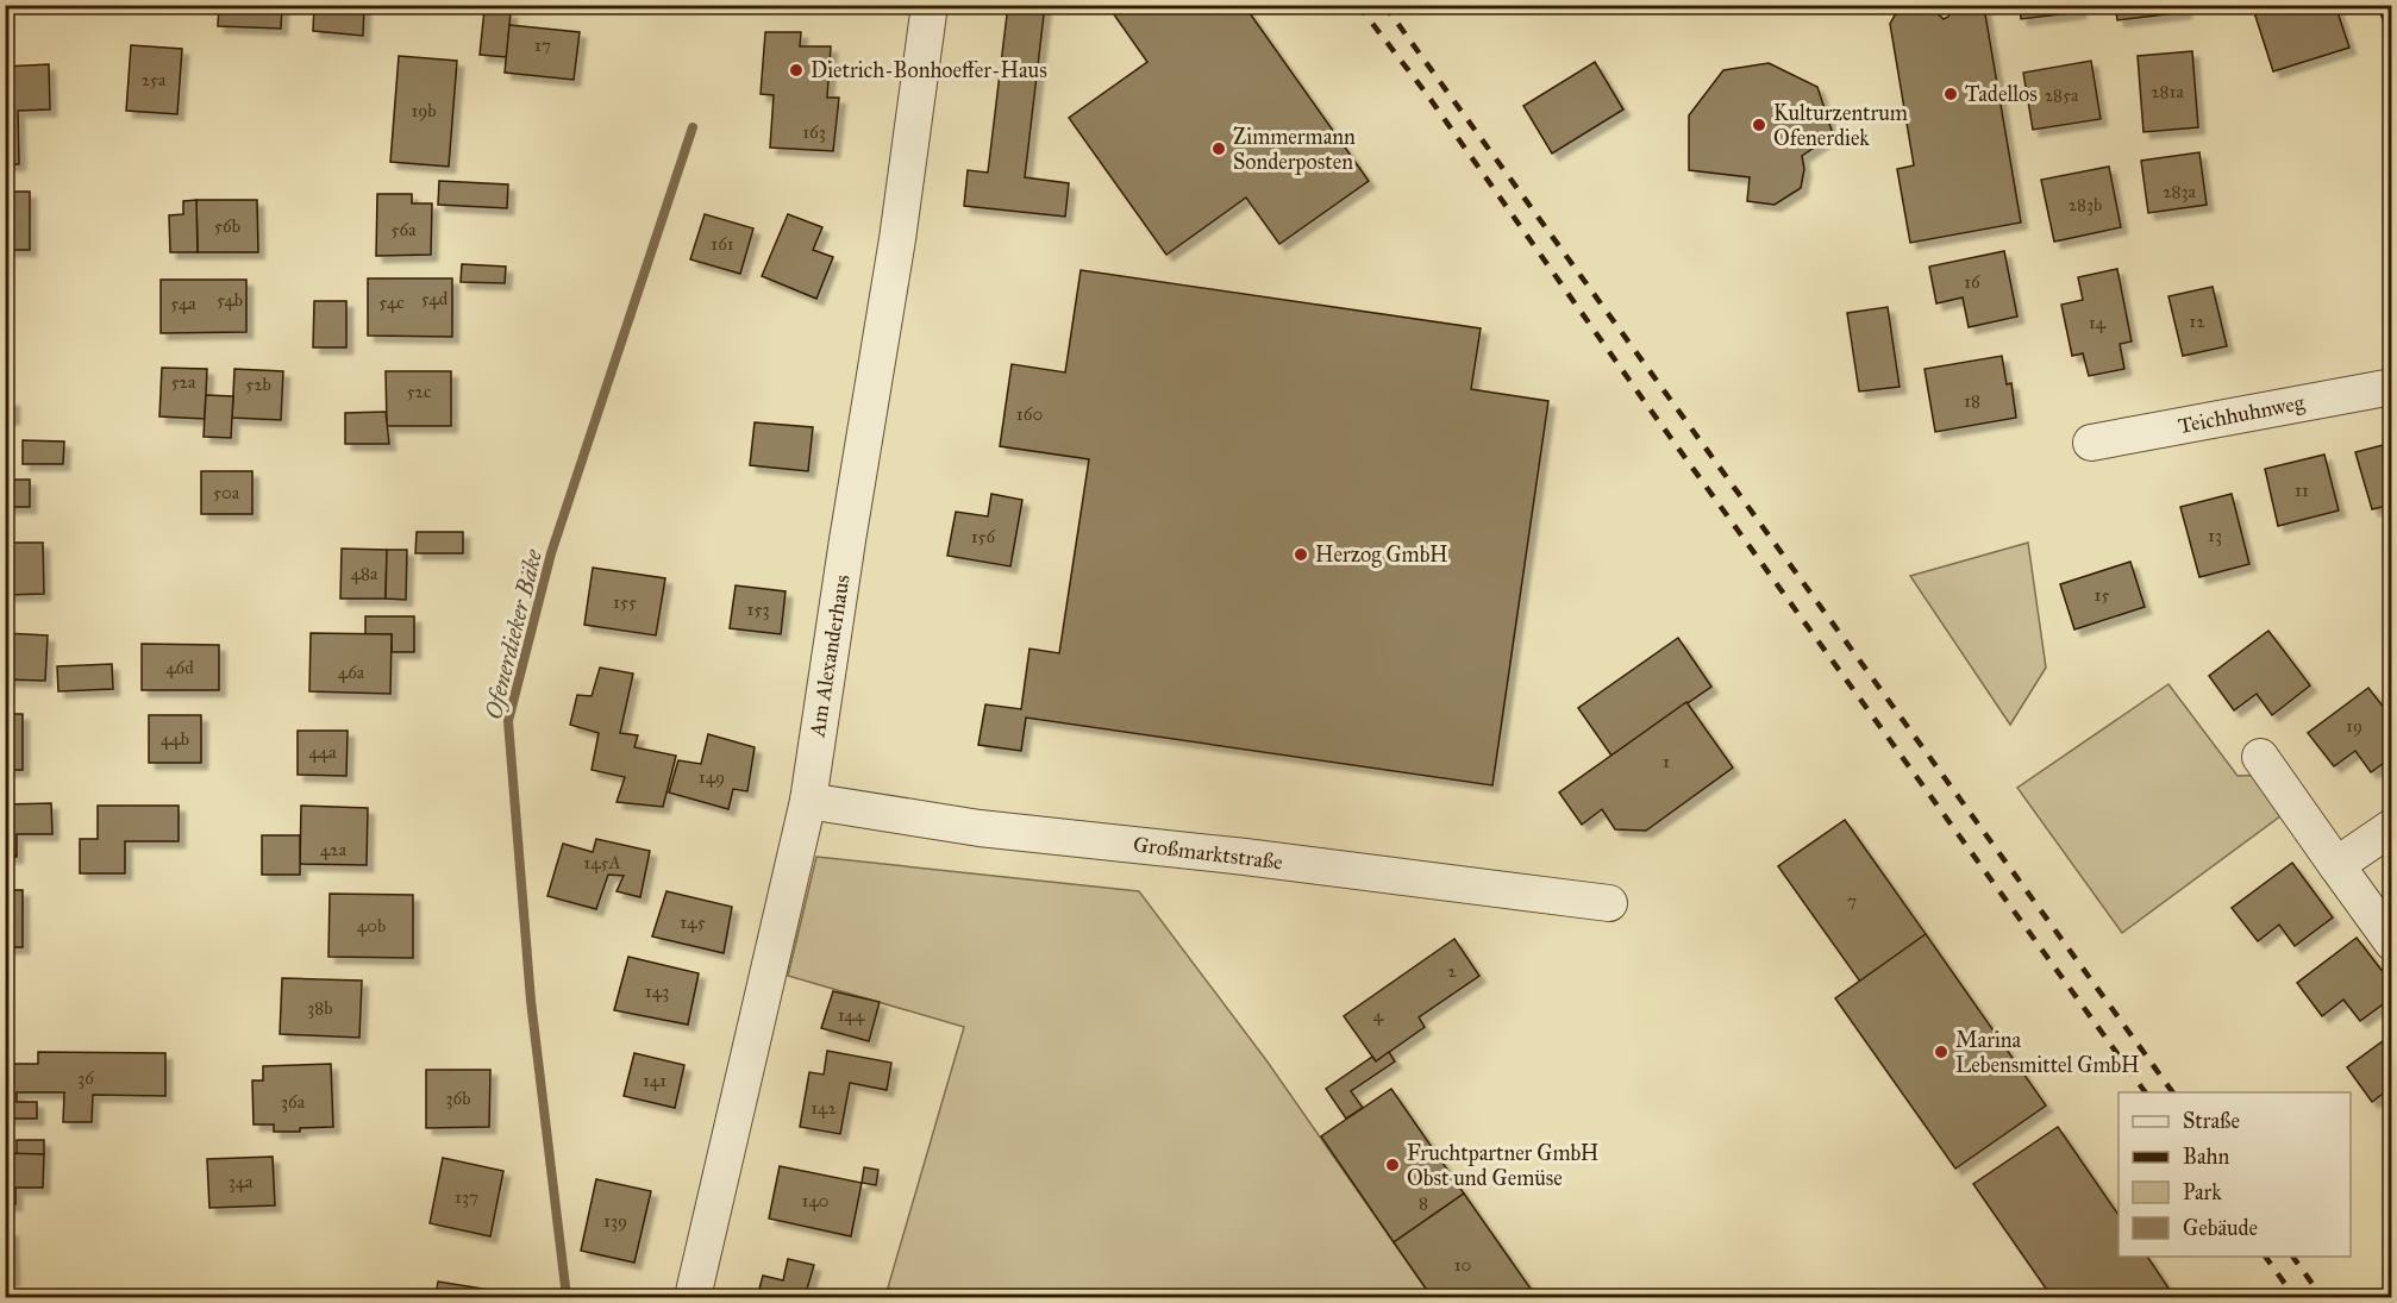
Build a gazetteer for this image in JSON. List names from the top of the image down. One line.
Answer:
{"streets":{"street":["Teichhuhnweg","Am Alexanderhaus","Großmarktstraße"]},"crossings":[["Am Alexanderhaus","Großmarktstraße"]],"water":["Ofenerdieker Bäke"],"places":["Dietrich-Bonhoeffer-Haus","Tadellos","Kulturzentrum Ofenerdiek","Zimmermann Sonderposten","Herzog GmbH","Marina Lebensmittel GmbH","Fruchtpartner GmbH Obst und Gemüse"],"house_numbers":["17","25a","281a","285a","19b","163","283a","283b","56b","56a","161","16","54d","54b","54c","54a","12","14","52a","52b","52c","18","160","11","50a","13","156","48a","15","155","153","46d","46a","19","44b","44a","1","149","42a","145A","7","145","40b","2","143","38b","144","4","36","141","36b","36a","142","34a","137","140","8","139","10"],"legend":["Straße","Bahn","Park","Gebäude"]}
